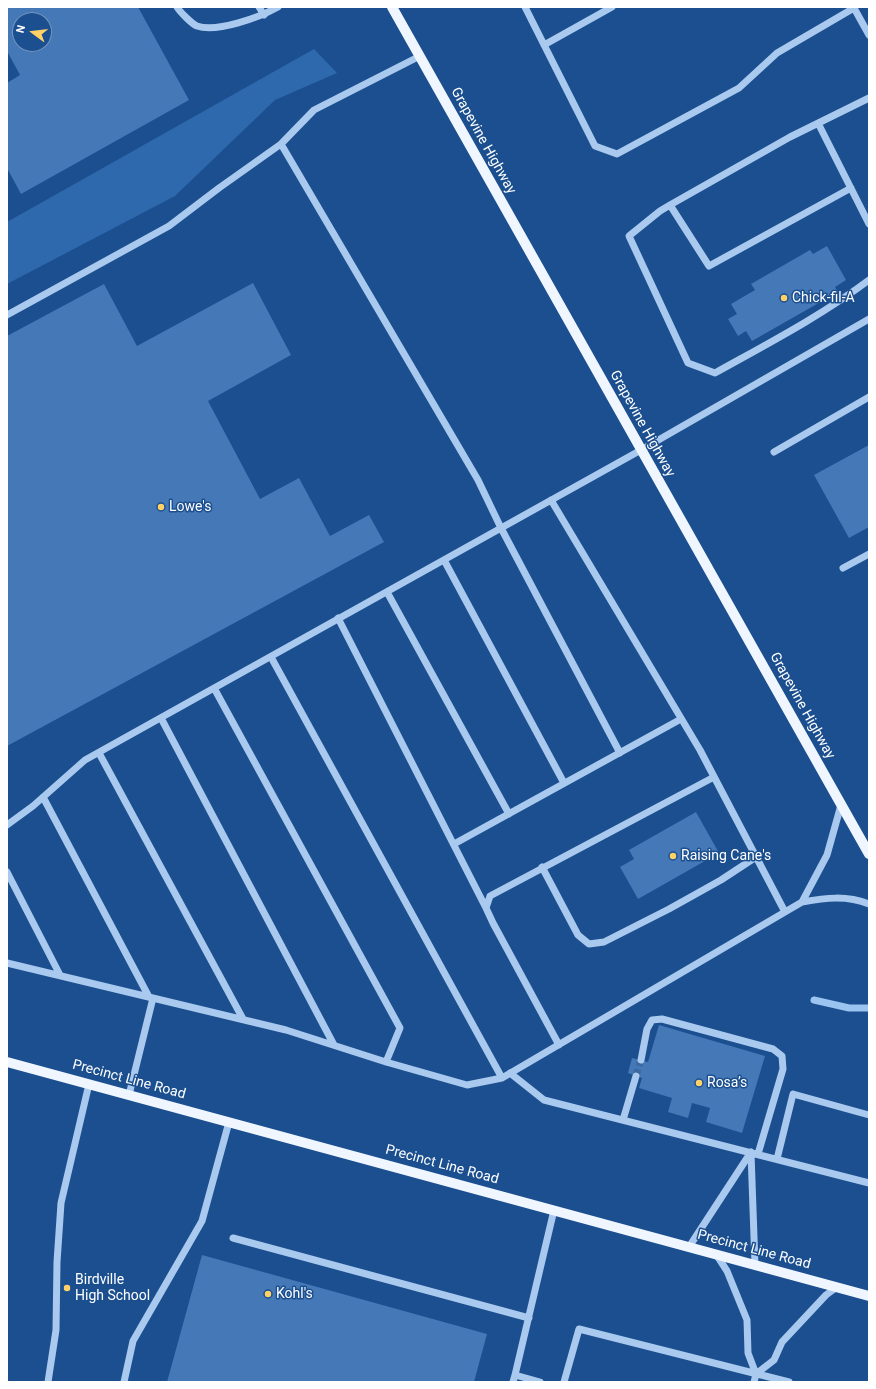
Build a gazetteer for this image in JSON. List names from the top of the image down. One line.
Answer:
{"streets":{"main road":["Grapevine Highway","Precinct Line Road"]},"places":["Chick-fil-A","Lowe's","Raising Cane's","Rosa’s","Birdville High School","Kohl's"],"north":"left"}
